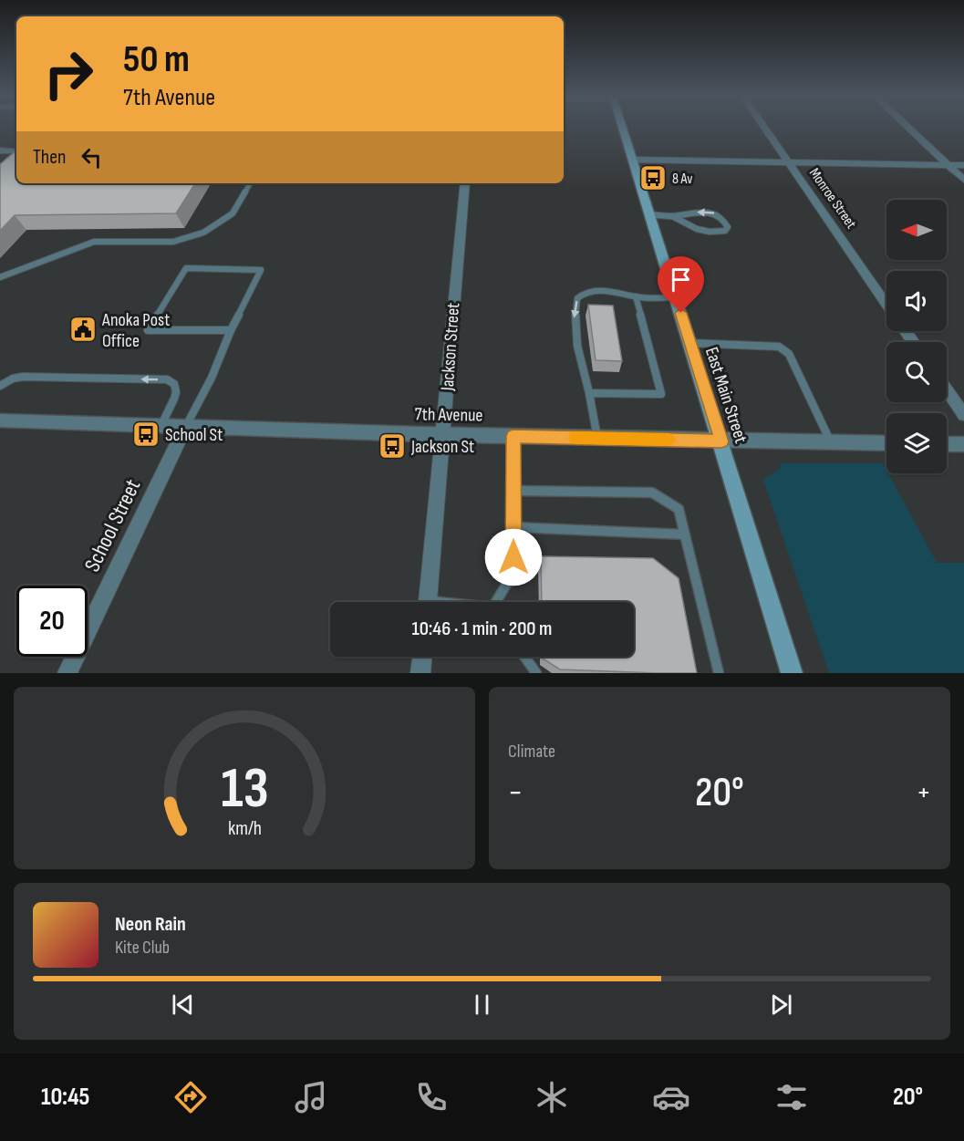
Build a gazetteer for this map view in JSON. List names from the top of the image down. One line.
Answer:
{"streets":{"main road":["East Main Street"],"street":["Monroe Street","Jackson Street","7th Avenue","School Street"]},"crossings":[["Jackson Street","7th Avenue"],["East Main Street","7th Avenue"],["7th Avenue","School Street"]],"places":{"bus stop":["8 Av","School St","Jackson St"],"public building":["Anoka Post Office"]},"north":"left","page":{"turn":["50 m","7th Avenue"],"then":"Then","limit":"20","trip":"10:46 · 1 min · 200 m","tile":"Climate","heat":["−","20°","+"],"song":["Neon Rain","Kite Club"],"tabs":["10:45","20°"],"gauge":["13","km/h"]}}
